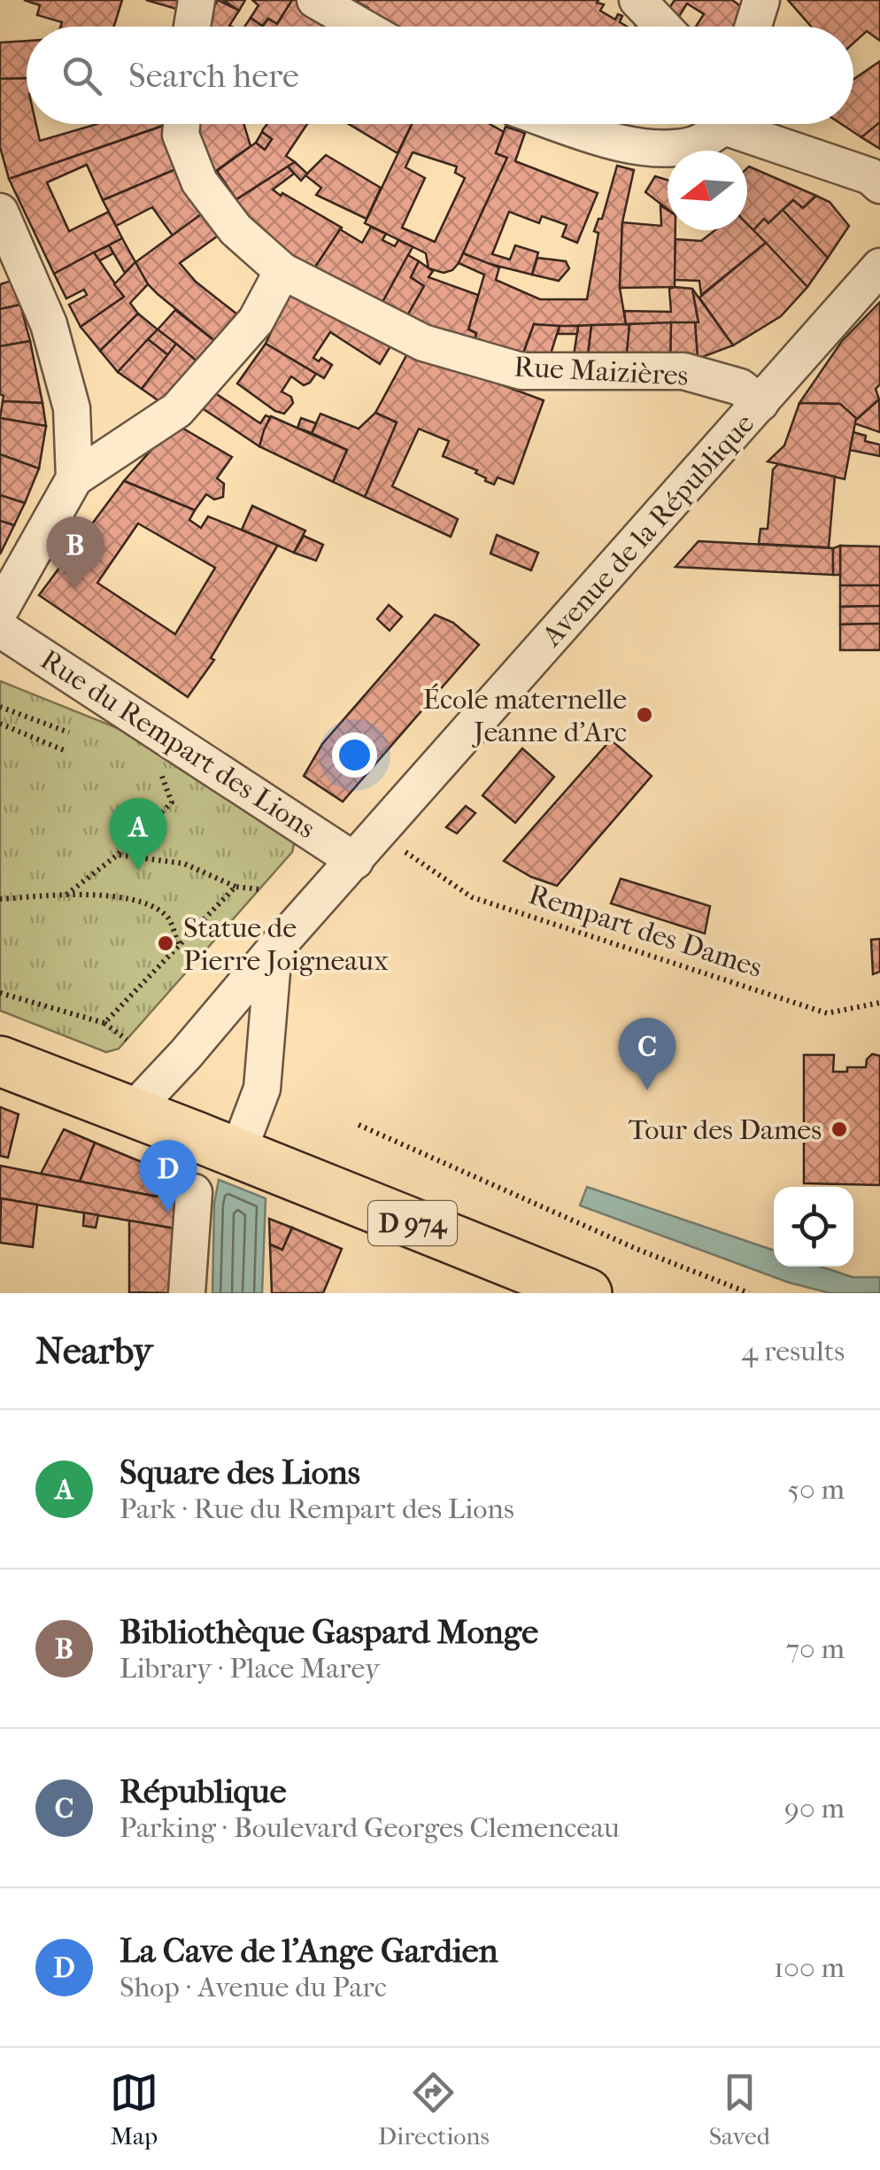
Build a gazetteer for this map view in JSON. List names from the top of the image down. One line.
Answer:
{"streets":{"main road":["D 974"],"street":["Rue Maizières","Avenue de la République","Rue du Rempart des Lions"],"path":["Rempart des Dames"]},"crossings":[["Rue Maizières","Avenue de la République"],["Avenue de la République","Rue du Rempart des Lions"],["Avenue de la République","D 974"]],"places":["École maternelle Jeanne d'Arc","Statue de Pierre Joigneaux","Tour des Dames"],"north":"left","page":{"search":"Search here","pins":["B","A","C","D"],"heading":["Nearby","4 results"],"list":[{"mark":"A","name":"Square des Lions","note":"Park · Rue du Rempart des Lions","value":"50 m"},{"mark":"B","name":"Bibliothèque Gaspard Monge","note":"Library · Place Marey","value":"70 m"},{"mark":"C","name":"République","note":"Parking · Boulevard Georges Clemenceau","value":"90 m"},{"mark":"D","name":"La Cave de l'Ange Gardien","note":"Shop · Avenue du Parc","value":"100 m"}],"nav":["Map","Directions","Saved"]}}
